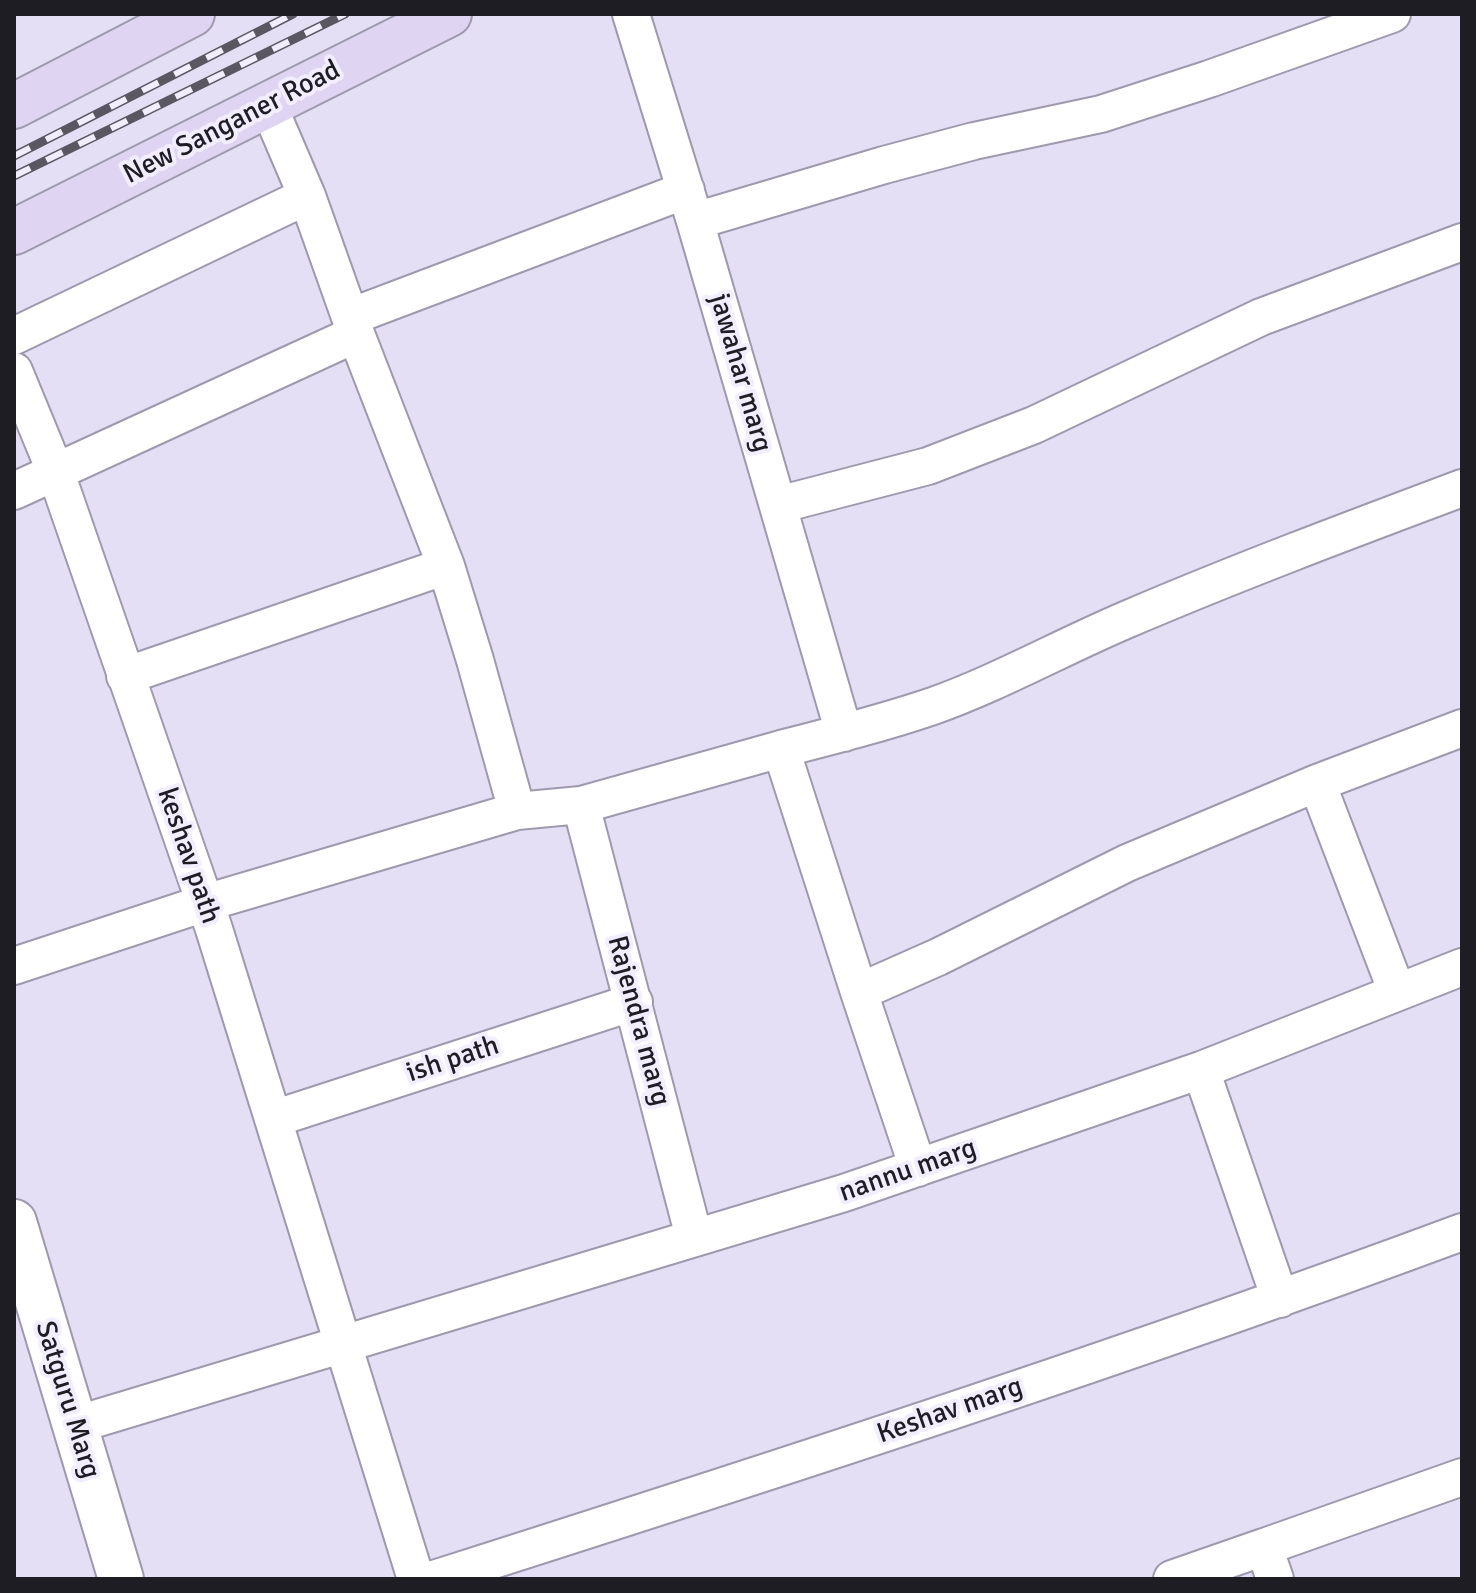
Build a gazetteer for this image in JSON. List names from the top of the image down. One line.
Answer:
{"streets":{"main road":["New Sanganer Road"],"street":["jawahar marg","keshav path","Rajendra marg","ish path","nannu marg","Satguru Marg","Keshav marg"]},"crossings":[["keshav path","ish path"],["keshav path","nannu marg"],["Rajendra marg","ish path"],["Rajendra marg","nannu marg"],["nannu marg","Satguru Marg"]]}
